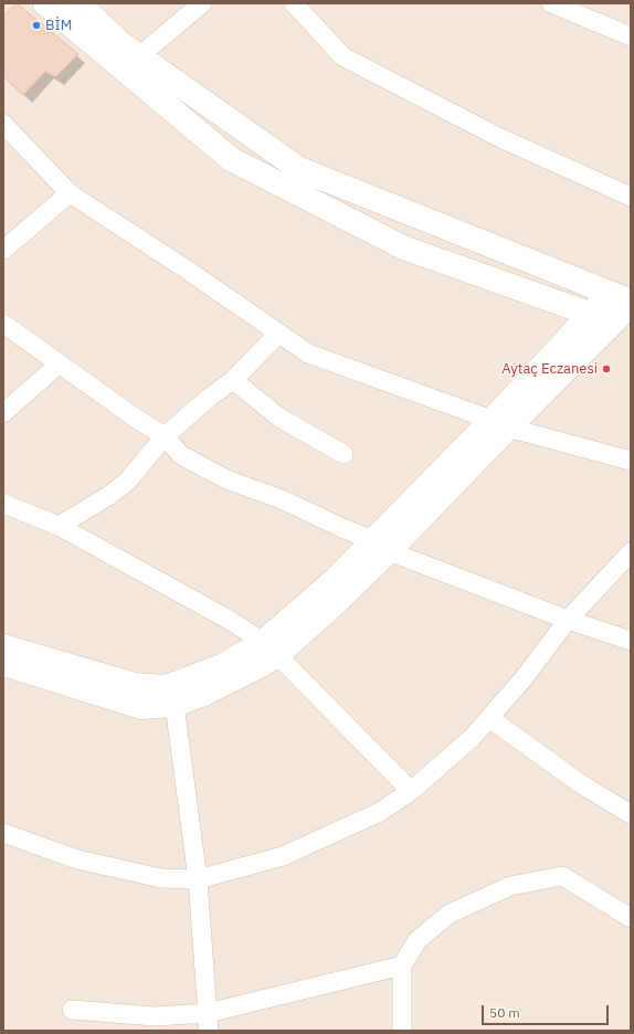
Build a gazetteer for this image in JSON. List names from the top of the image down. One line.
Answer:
{"places":["BİM","Aytaç Eczanesi"],"scale_bar":"50 m"}
